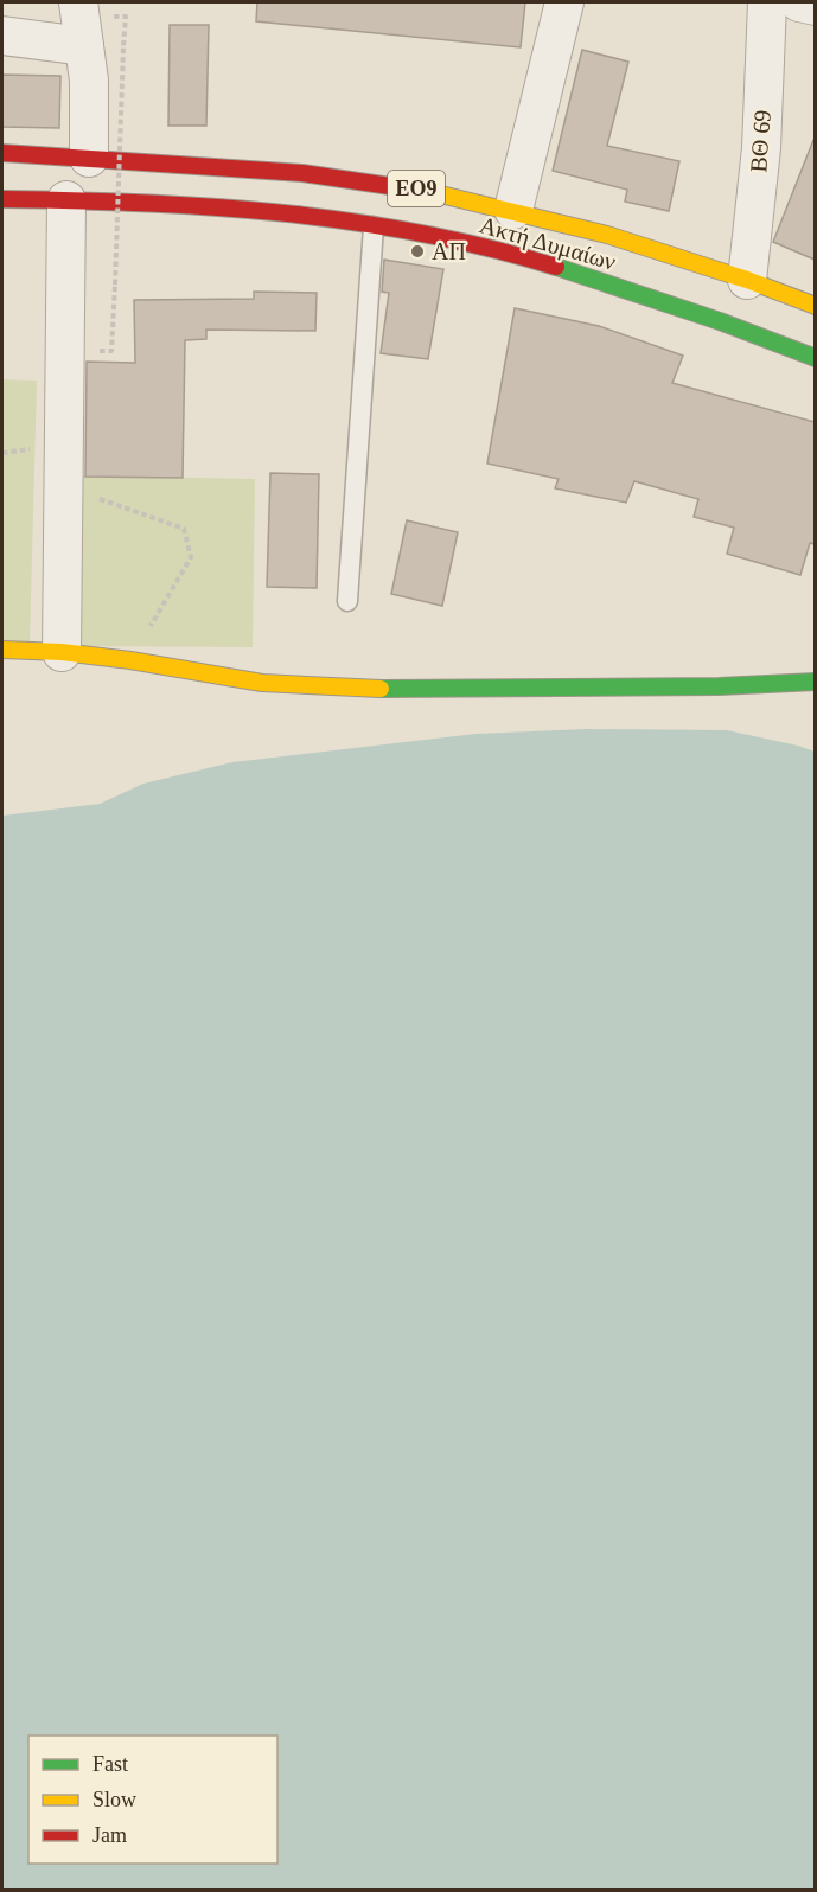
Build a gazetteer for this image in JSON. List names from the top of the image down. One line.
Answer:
{"streets":{"main road":["ΕΟ9","Ακτή Δυμαίων"],"street":["ΒΘ 69"]},"crossings":[["ΒΘ 69","Ακτή Δυμαίων"]],"places":["ΑΠ"],"legend":["Fast","Slow","Jam"]}
